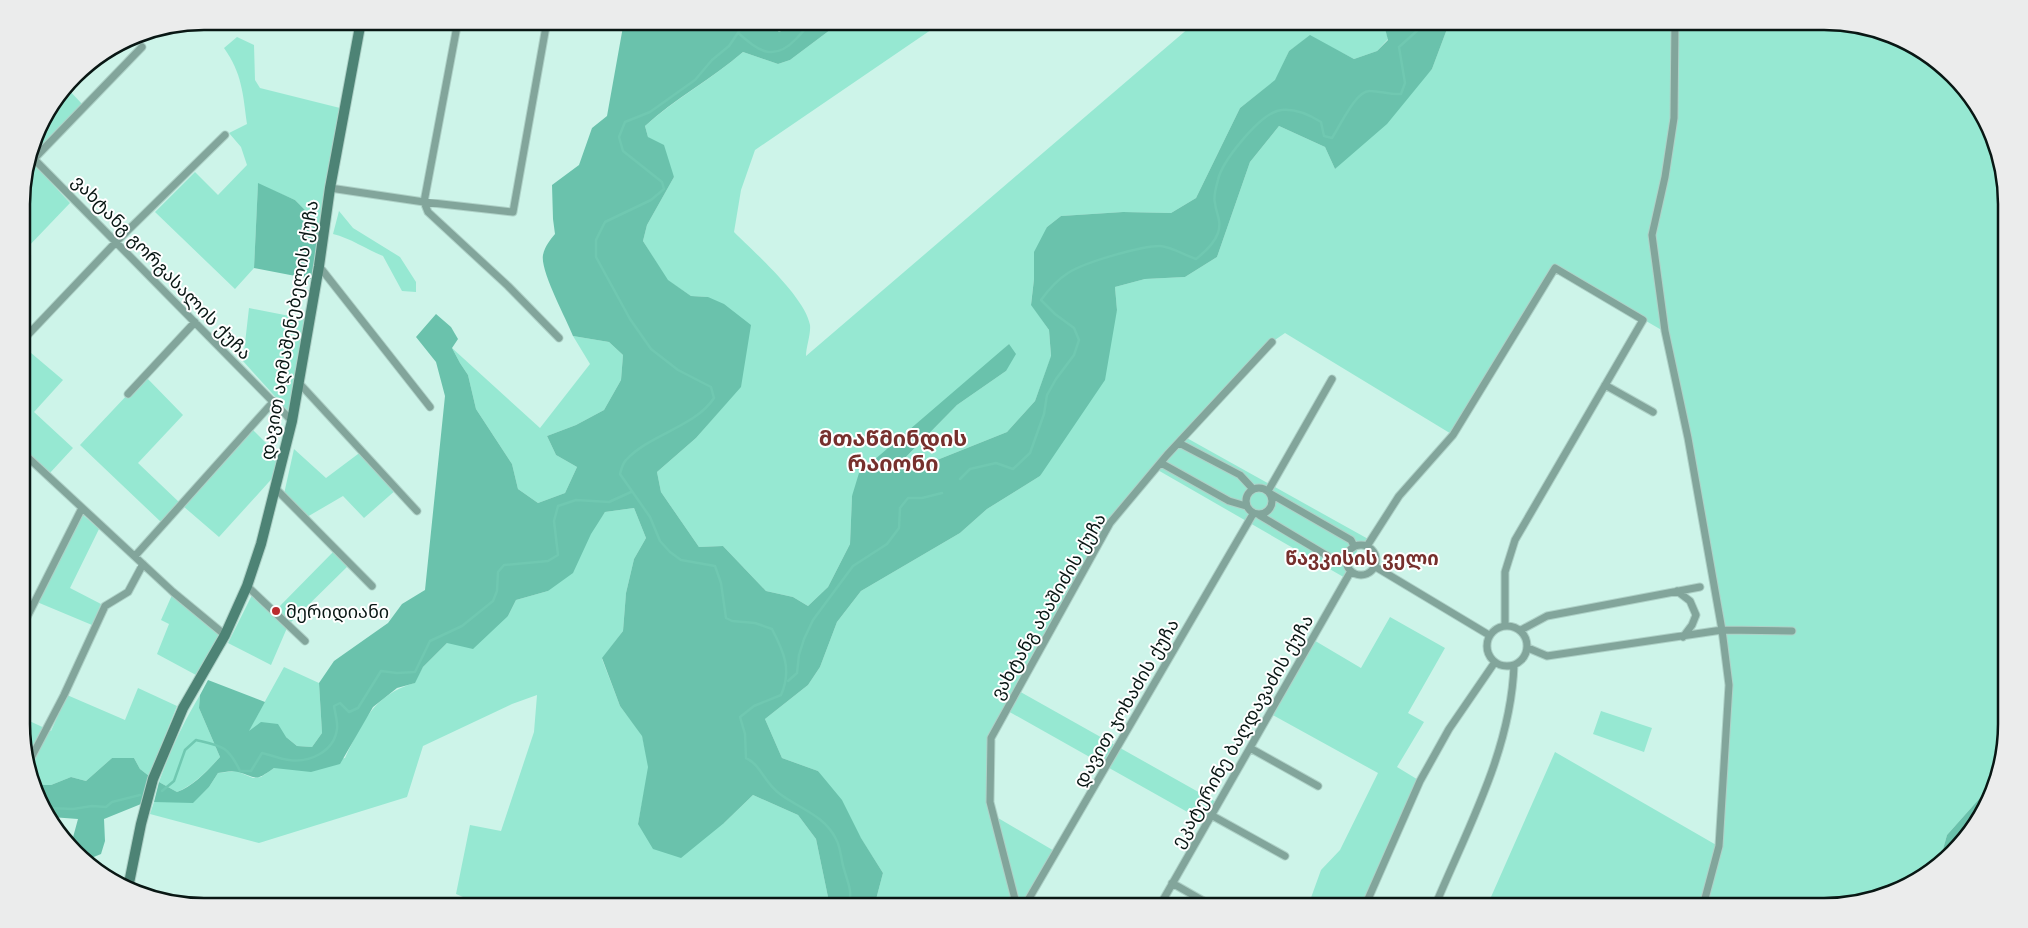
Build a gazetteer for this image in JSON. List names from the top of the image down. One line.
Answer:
{"streets":{"street":["ვახტანგ გორგასალის ქუჩა","დავით აღმაშენებელის ქუჩა","ვახტანგ აბაშიძის ქუჩა","დავით ჯოხაძის ქუჩა","ეკატერინე ბაღდავაძის ქუჩა"]},"crossings":[["ვახტანგ გორგასალის ქუჩა","დავით აღმაშენებელის ქუჩა"]],"districts":["მთაწმინდის რაიონი","წავკისის ველი"],"places":["მერიდიანი"]}
